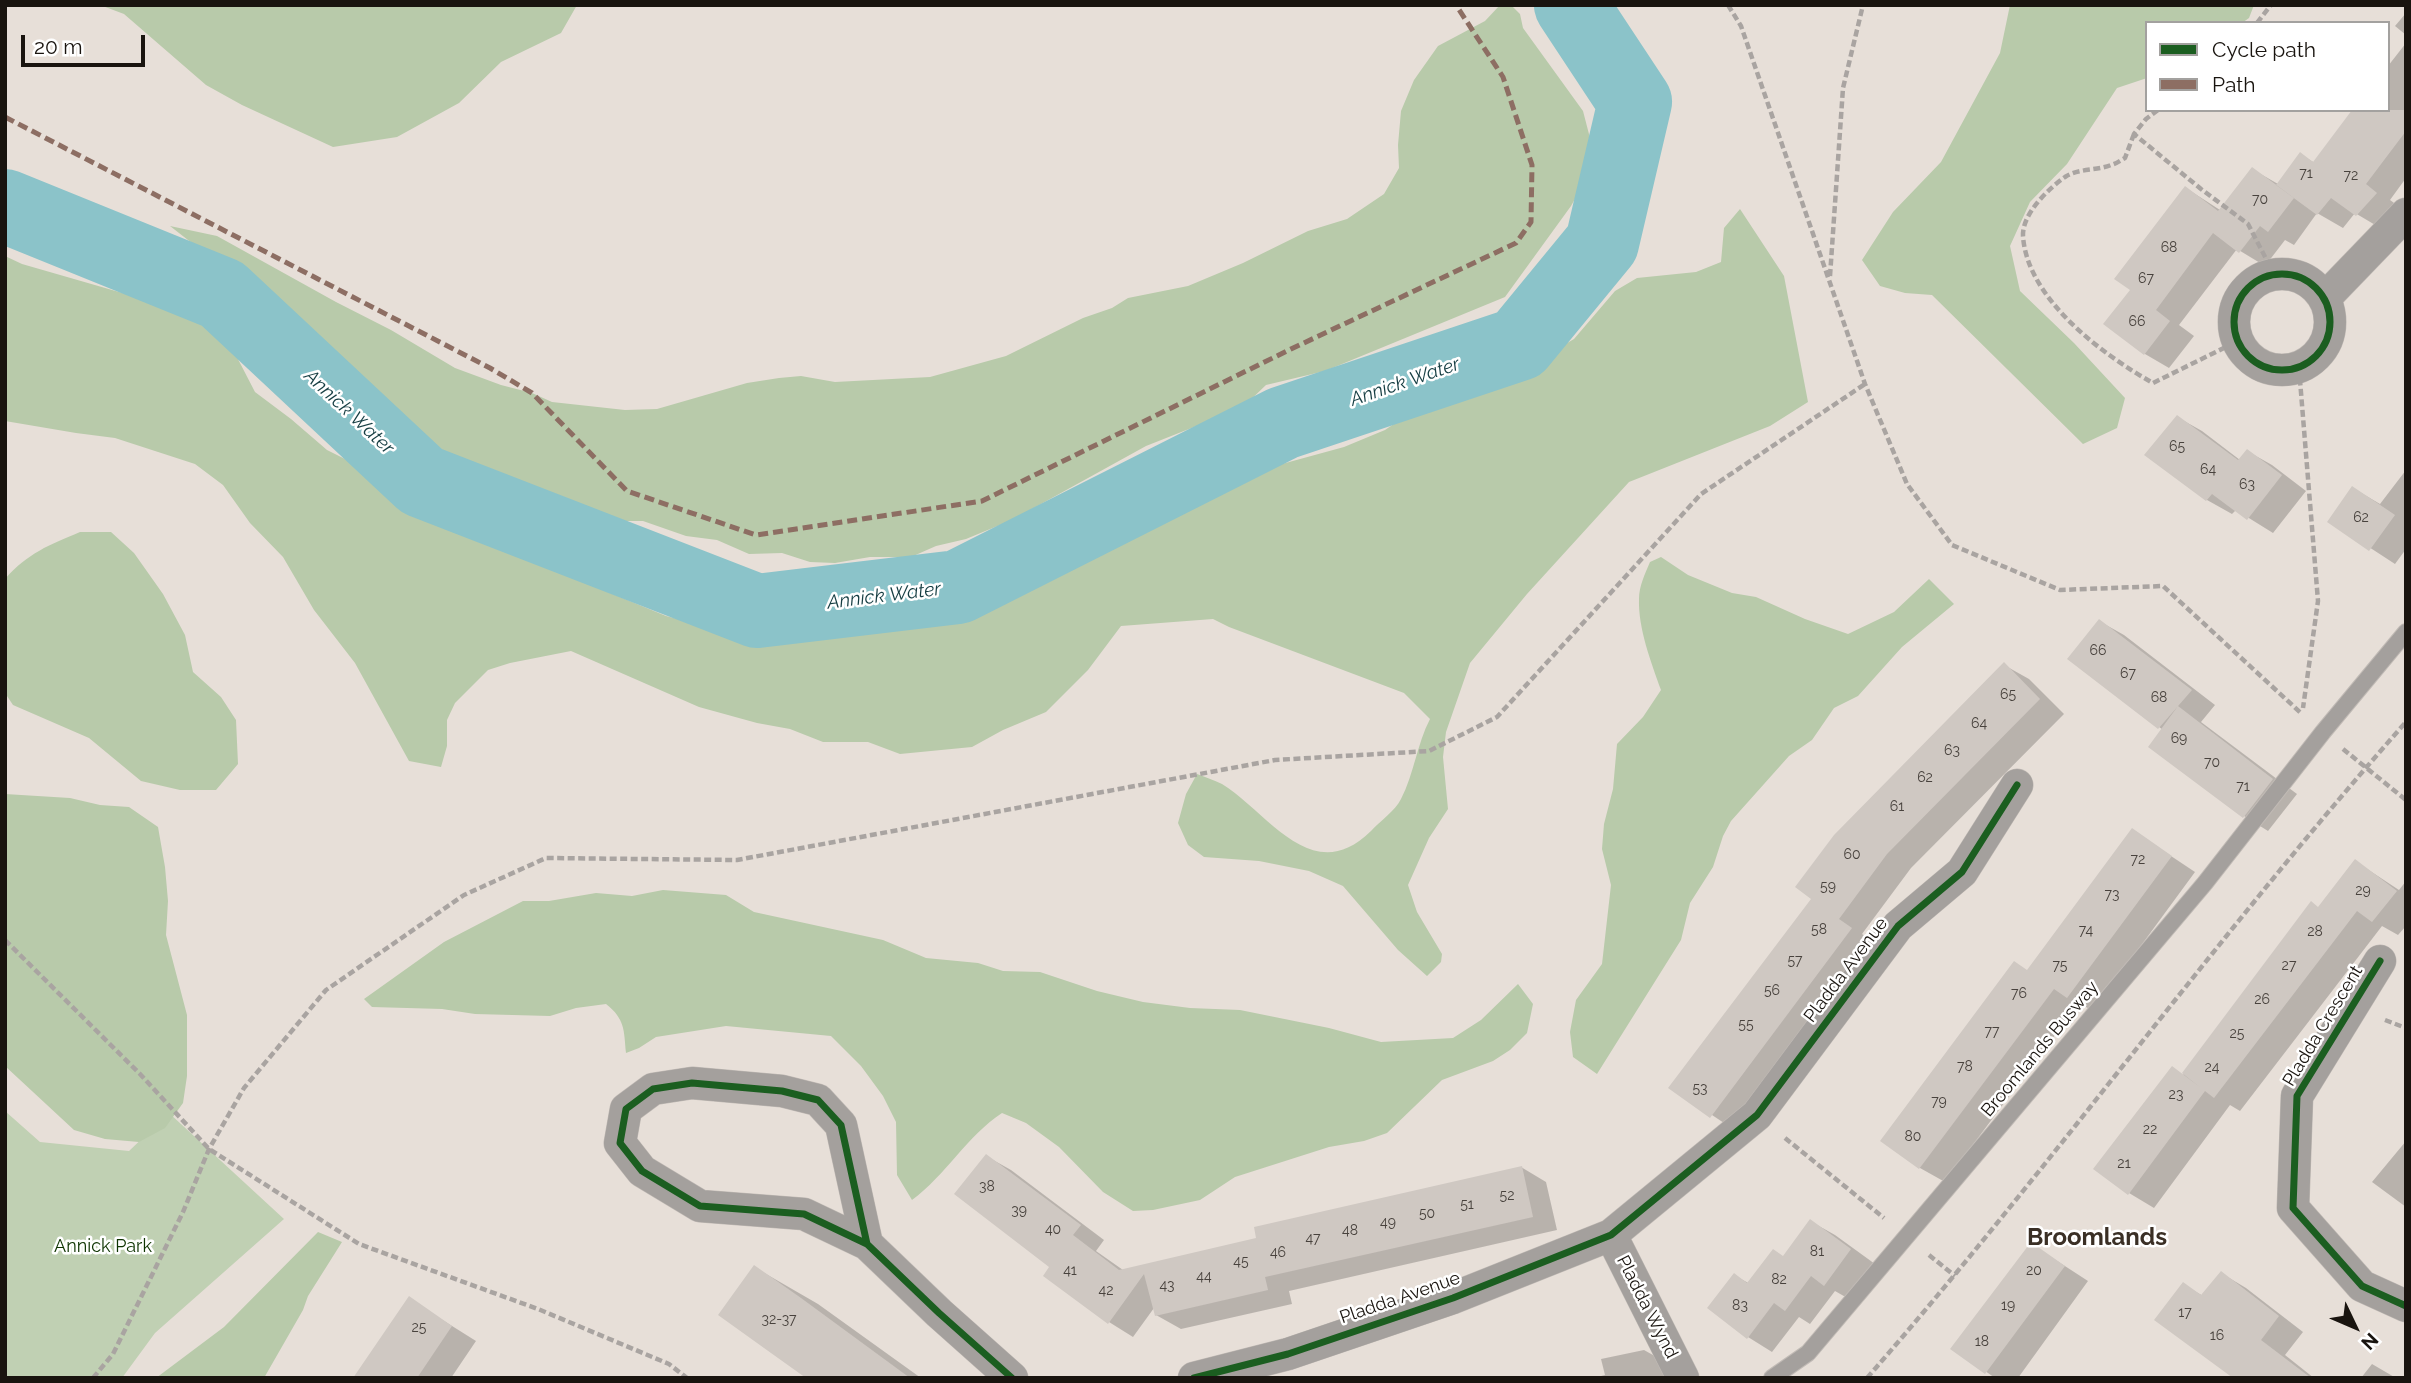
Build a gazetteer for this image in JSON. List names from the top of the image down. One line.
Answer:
{"streets":{"street":["Pladda Avenue","Pladda Crescent","Pladda Wynd"],"lane":["Broomlands Busway"]},"crossings":[["Pladda Avenue","Pladda Wynd"]],"districts":["Broomlands"],"water":["Annick Water"],"parks":["Annick Park"],"house_numbers":["71","72","70","68","67","66","65","64","63","62","66","67","65","68","64","69","63","70","62","71","61","60","72","59","29","73","58","74","28","57","75","27","56","76","26","55","77","25","78","24","53","23","79","22","80","21","38","52","51","39","50","49","40","48","47","81","46","45","41","20","44","82","43","42","83","19","17","32-37","25","16","18"],"legend":["Cycle path","Path"],"scale_bar":"20 m","north":"bottom right"}
